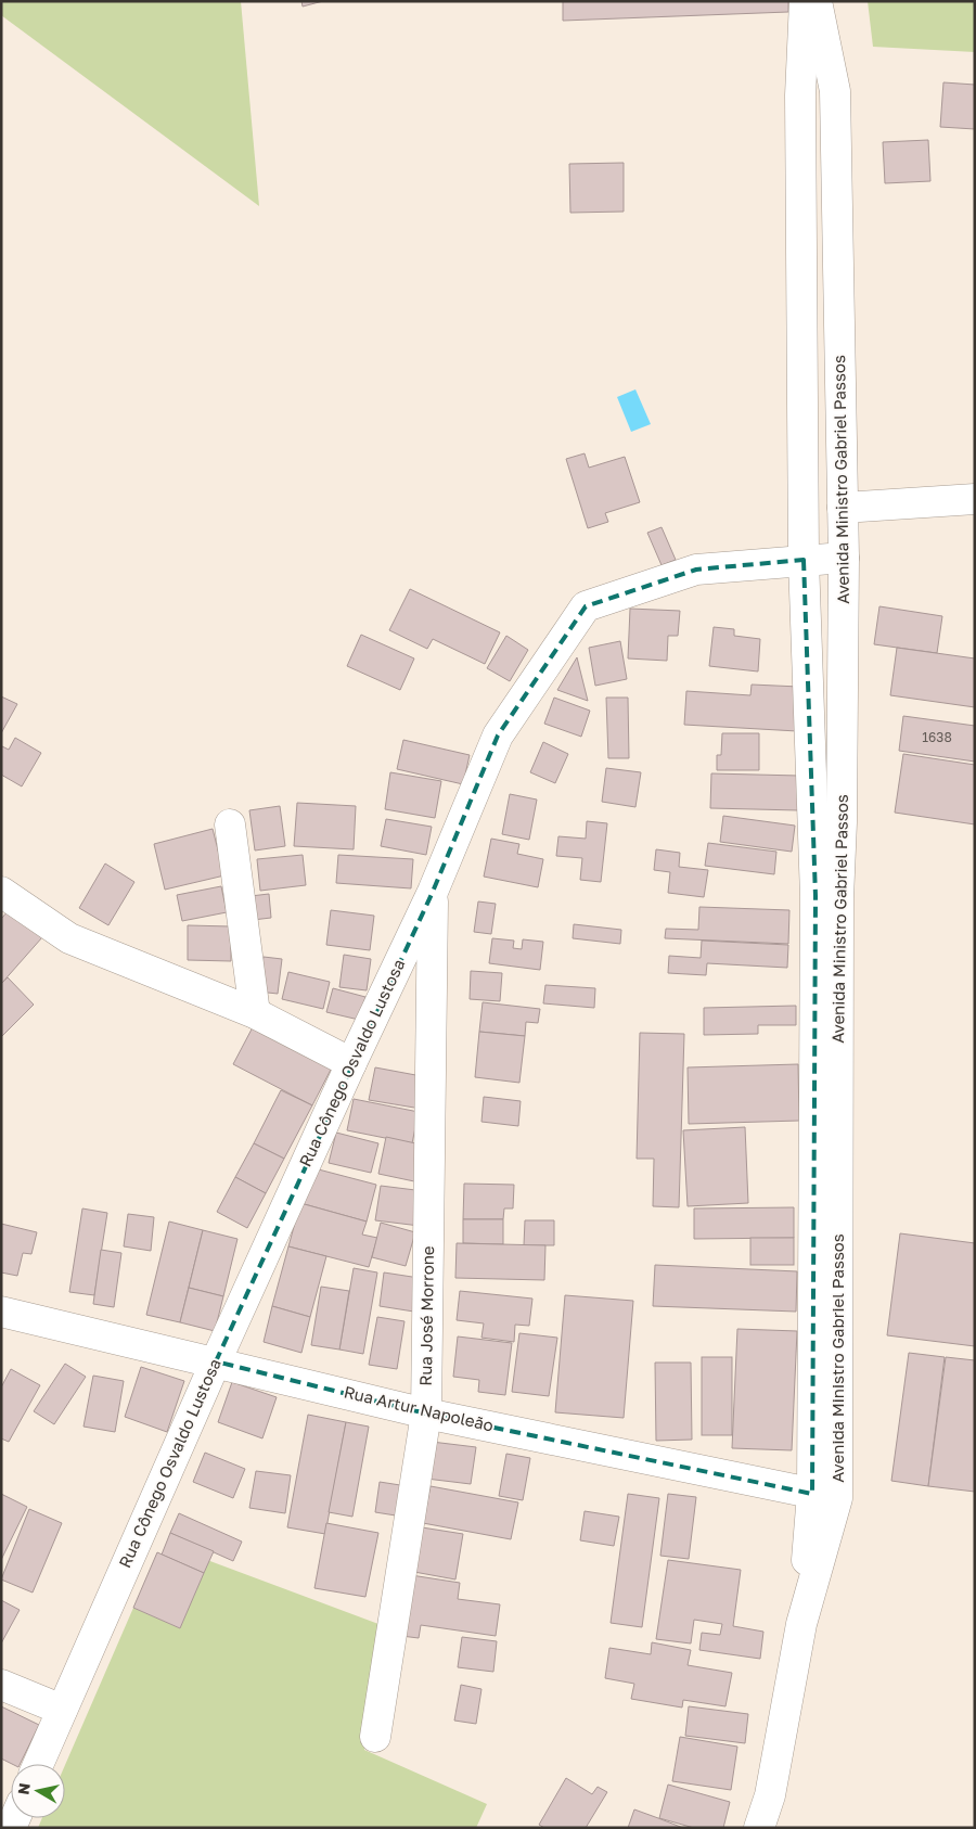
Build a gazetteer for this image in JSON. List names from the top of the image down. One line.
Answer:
{"streets":{"street":["Avenida Ministro Gabriel Passos","Rua Cônego Osvaldo Lustosa","Rua José Morrone","Rua Artur Napoleão"]},"crossings":[["Avenida Ministro Gabriel Passos","Rua Cônego Osvaldo Lustosa"],["Avenida Ministro Gabriel Passos","Rua Artur Napoleão"],["Rua Cônego Osvaldo Lustosa","Rua José Morrone"],["Rua Cônego Osvaldo Lustosa","Rua Artur Napoleão"],["Rua José Morrone","Rua Artur Napoleão"]],"house_numbers":["1638"],"north":"left"}
